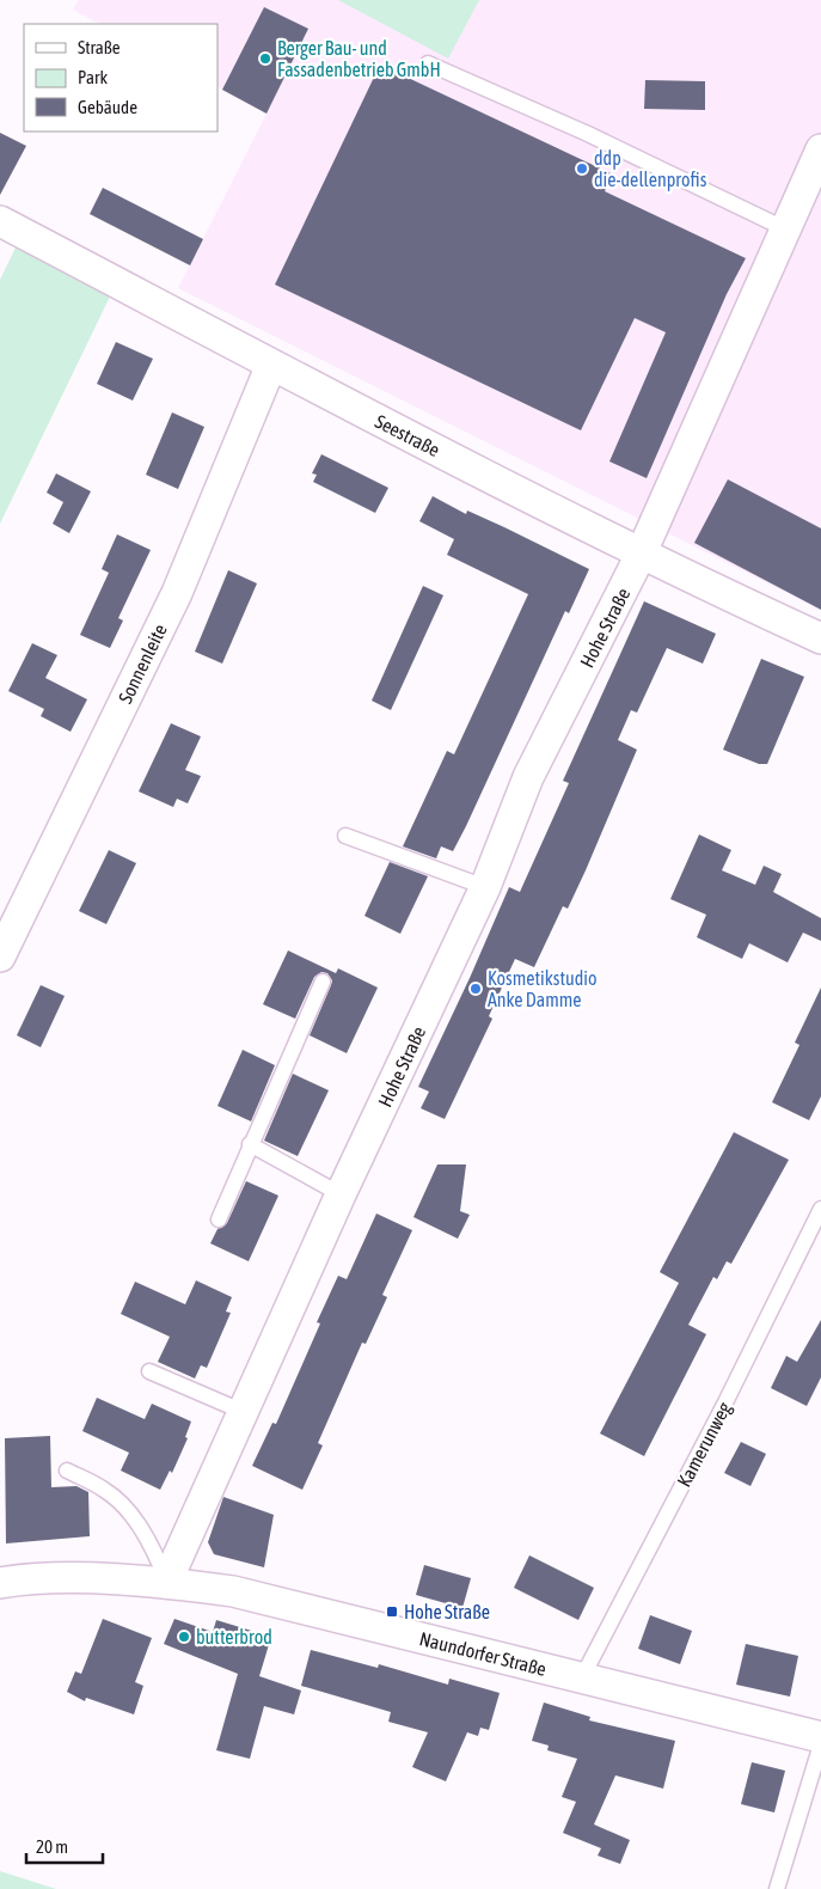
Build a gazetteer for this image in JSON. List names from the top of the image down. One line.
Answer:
{"streets":{"street":["Seestraße","Hohe Straße","Sonnenleite","Naundorfer Straße"],"lane":["Kamerunweg"]},"crossings":[["Seestraße","Hohe Straße"],["Seestraße","Sonnenleite"],["Hohe Straße","Naundorfer Straße"],["Kamerunweg","Naundorfer Straße"]],"places":{"other":["Berger Bau- und Fassadenbetrieb GmbH","ddp die-dellenprofis","Kosmetikstudio Anke Damme","butterbrod"],"transit":["Hohe Straße"]},"legend":["Straße","Park","Gebäude"],"scale_bar":"20 m"}
